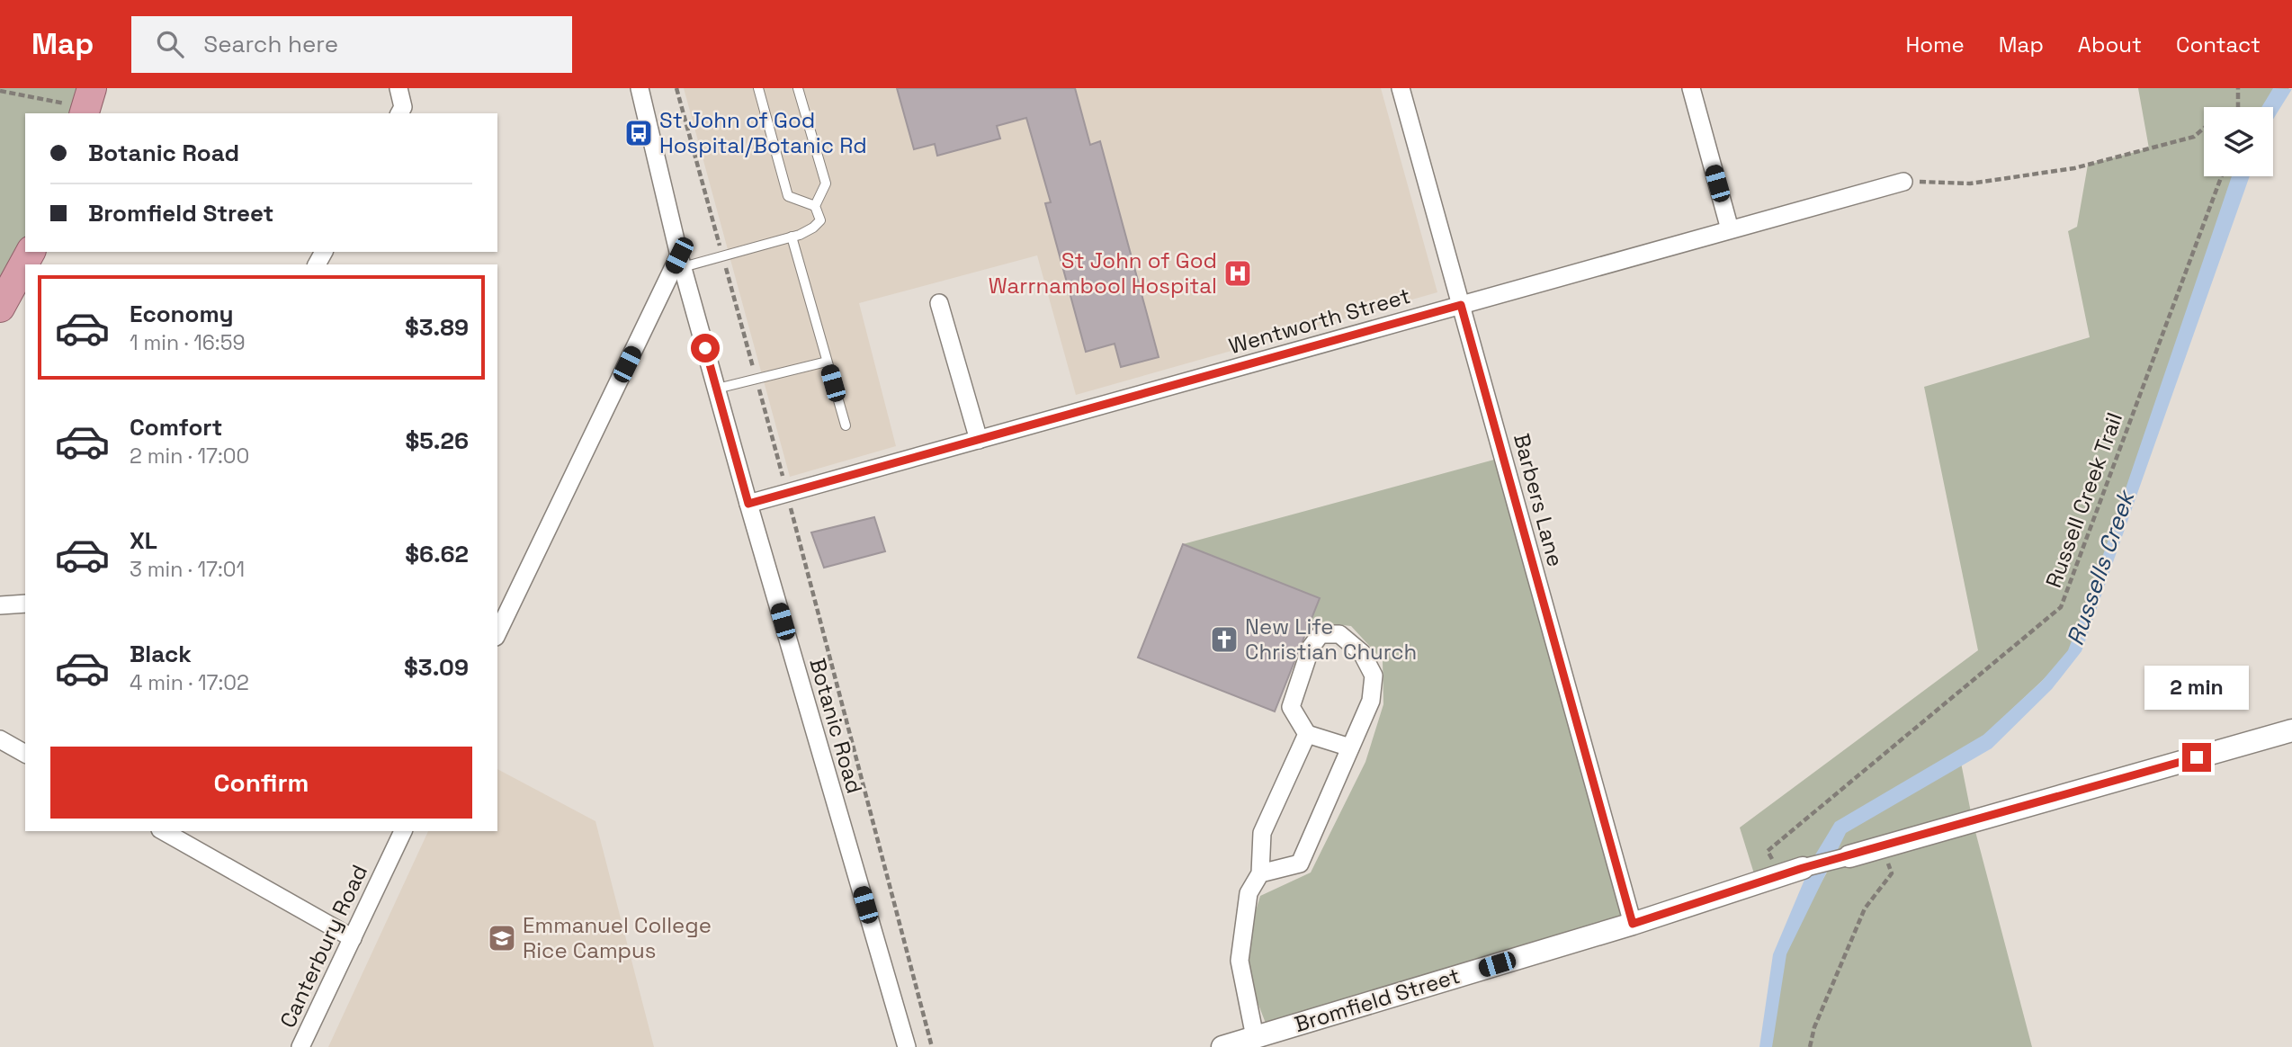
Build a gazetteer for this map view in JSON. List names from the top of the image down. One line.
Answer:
{"streets":{"street":["Wentworth Street","Barbers Lane","Botanic Road","Canterbury Road","Bromfield Street"],"path":["Russell Creek Trail"]},"crossings":[["Wentworth Street","Barbers Lane"],["Wentworth Street","Botanic Road"],["Barbers Lane","Bromfield Street"]],"water":["Russells Creek"],"places":{"bus stop":["St John of God Hospital/Botanic Rd"],"hospital":["St John of God Warrnambool Hospital"],"church":["New Life Christian Church"],"school or university":["Emmanuel College Rice Campus"]},"page":{"header":"Map","search":"Search here","nav":["Home","Map","About","Contact"],"banner":["Botanic Road","Bromfield Street"],"list":[{"name":"Economy","note":"1 min · 16:59","value":"$3.89"},{"name":"Comfort","note":"2 min · 17:00","value":"$5.26"},{"name":"XL","note":"3 min · 17:01","value":"$6.62"},{"name":"Black","note":"4 min · 17:02","value":"$3.09"}],"bubble":"2 min","buttons":"Confirm"}}
